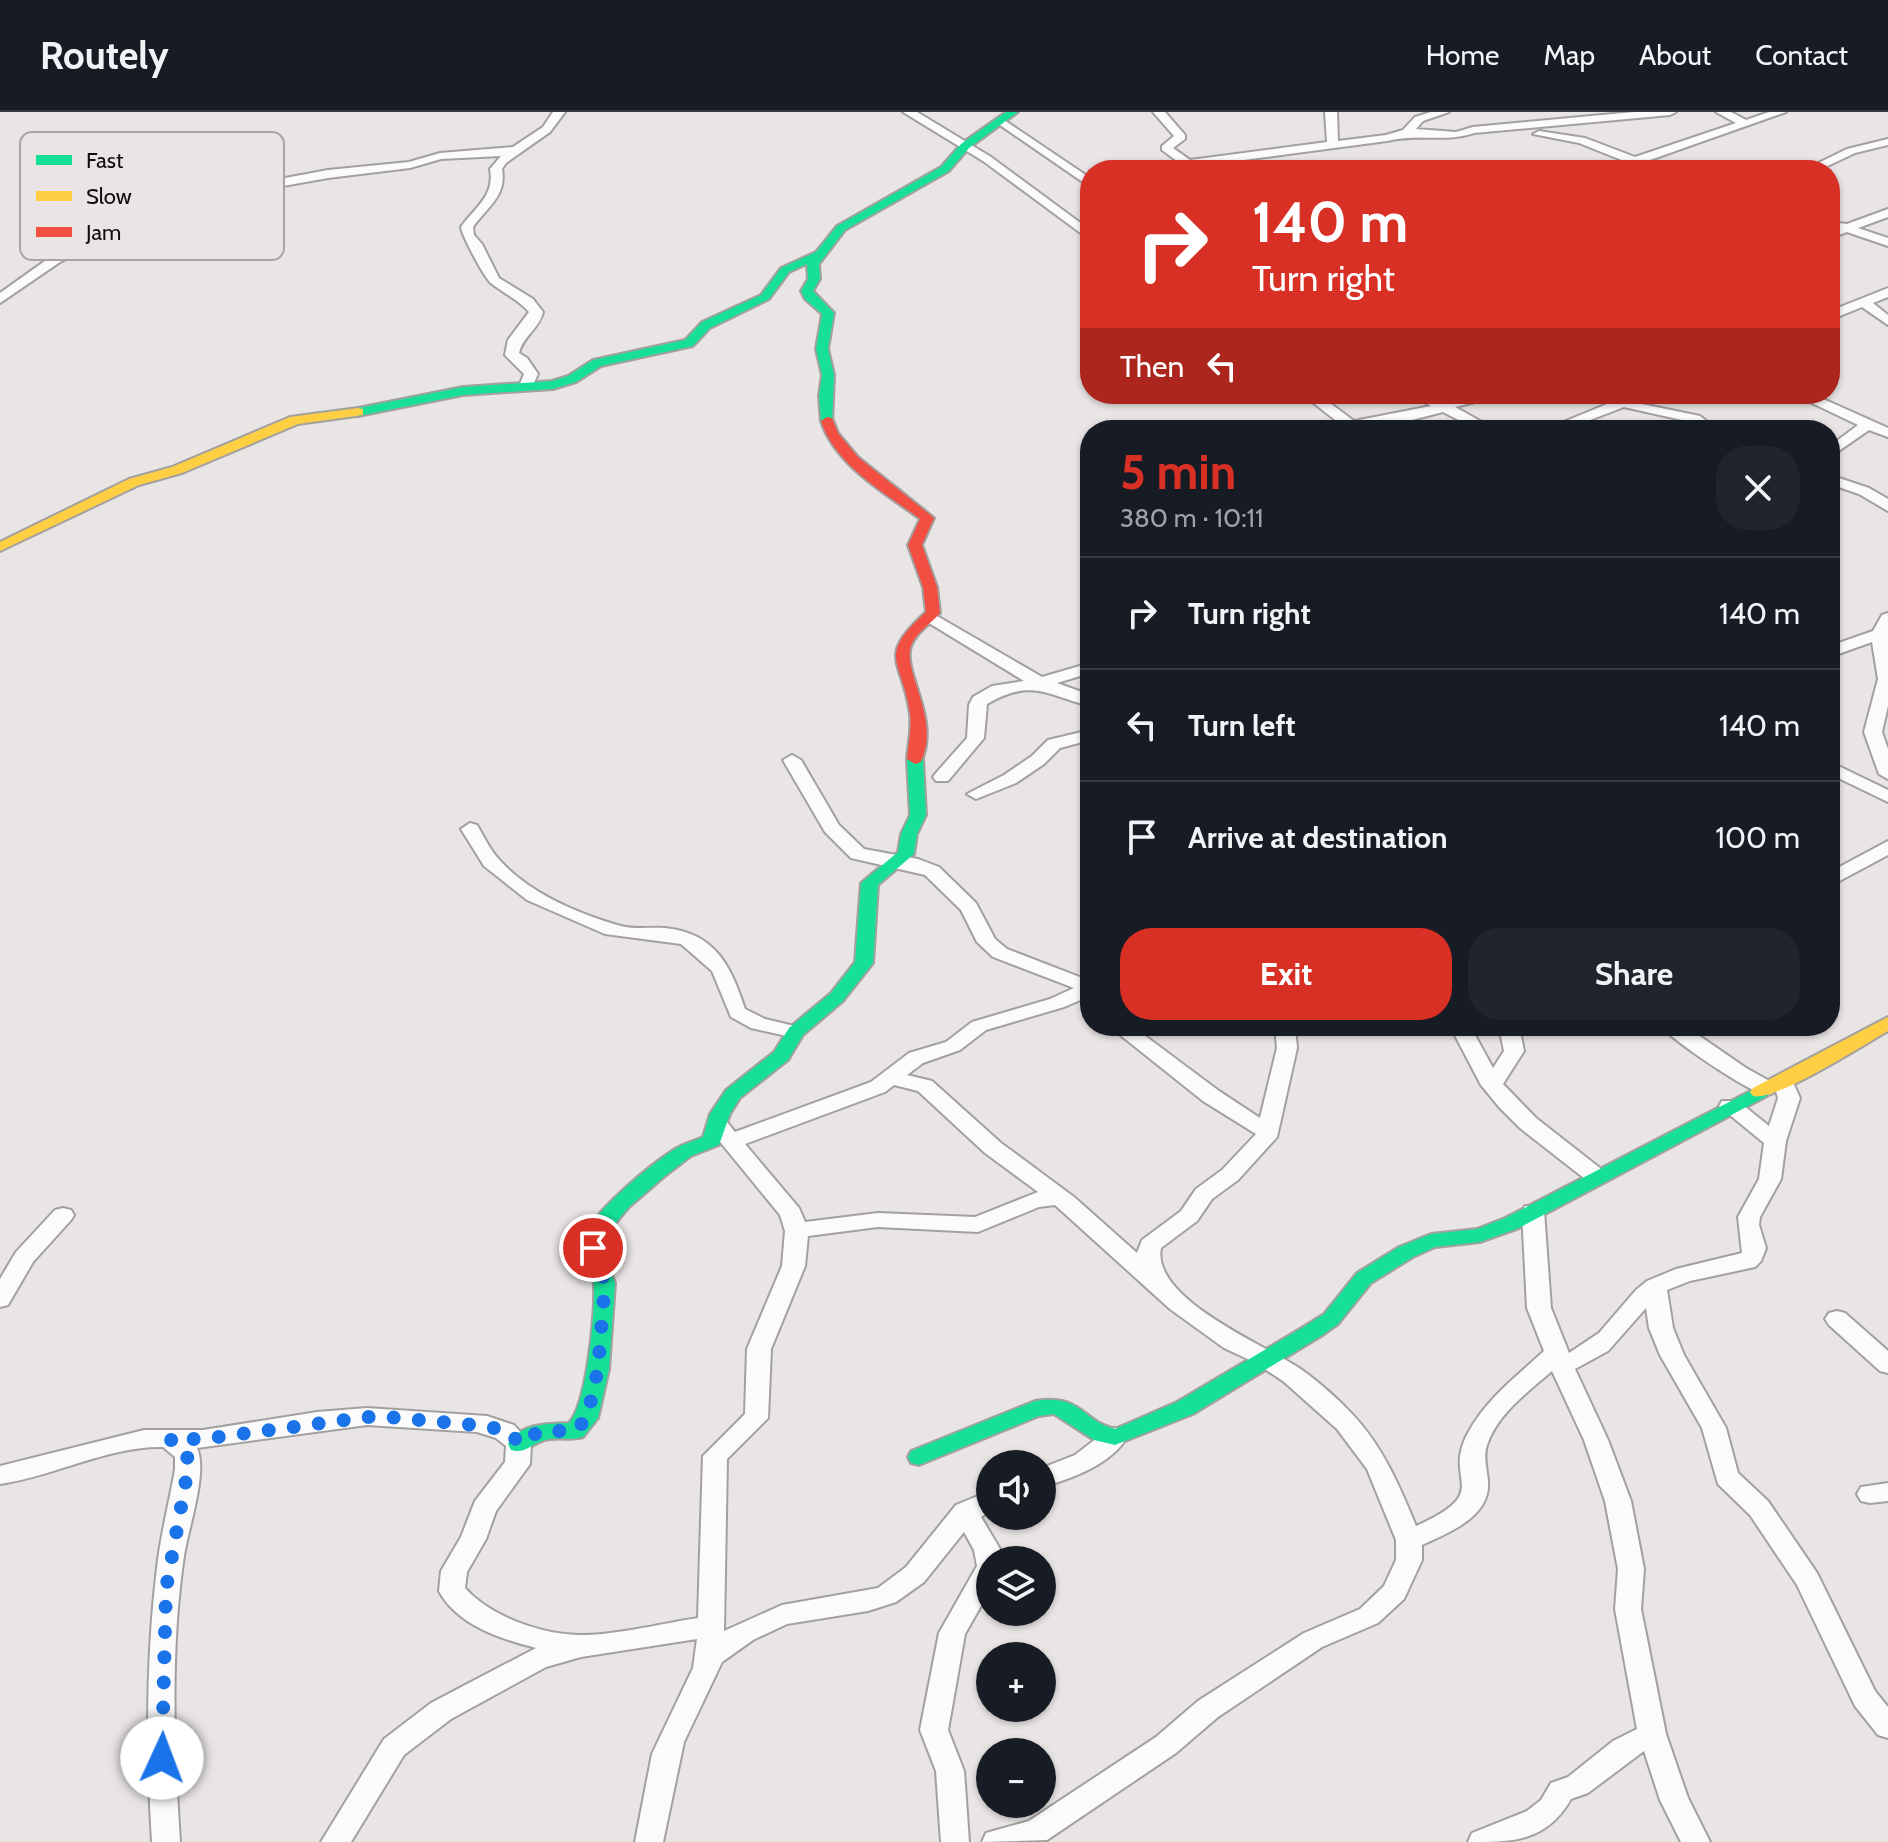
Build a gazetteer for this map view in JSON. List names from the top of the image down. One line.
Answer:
{"legend":["Fast","Slow","Jam"],"page":{"header":"Routely","nav":["Home","Map","About","Contact"],"turn":["140 m","Turn right"],"then":"Then","heading":["5 min","380 m · 10:11"],"list":[{"name":"Turn right","value":"140 m"},{"name":"Turn left","value":"140 m"},{"name":"Arrive at destination","value":"100 m"}],"buttons":["Exit","Share"],"map_buttons":["+","−"]}}
